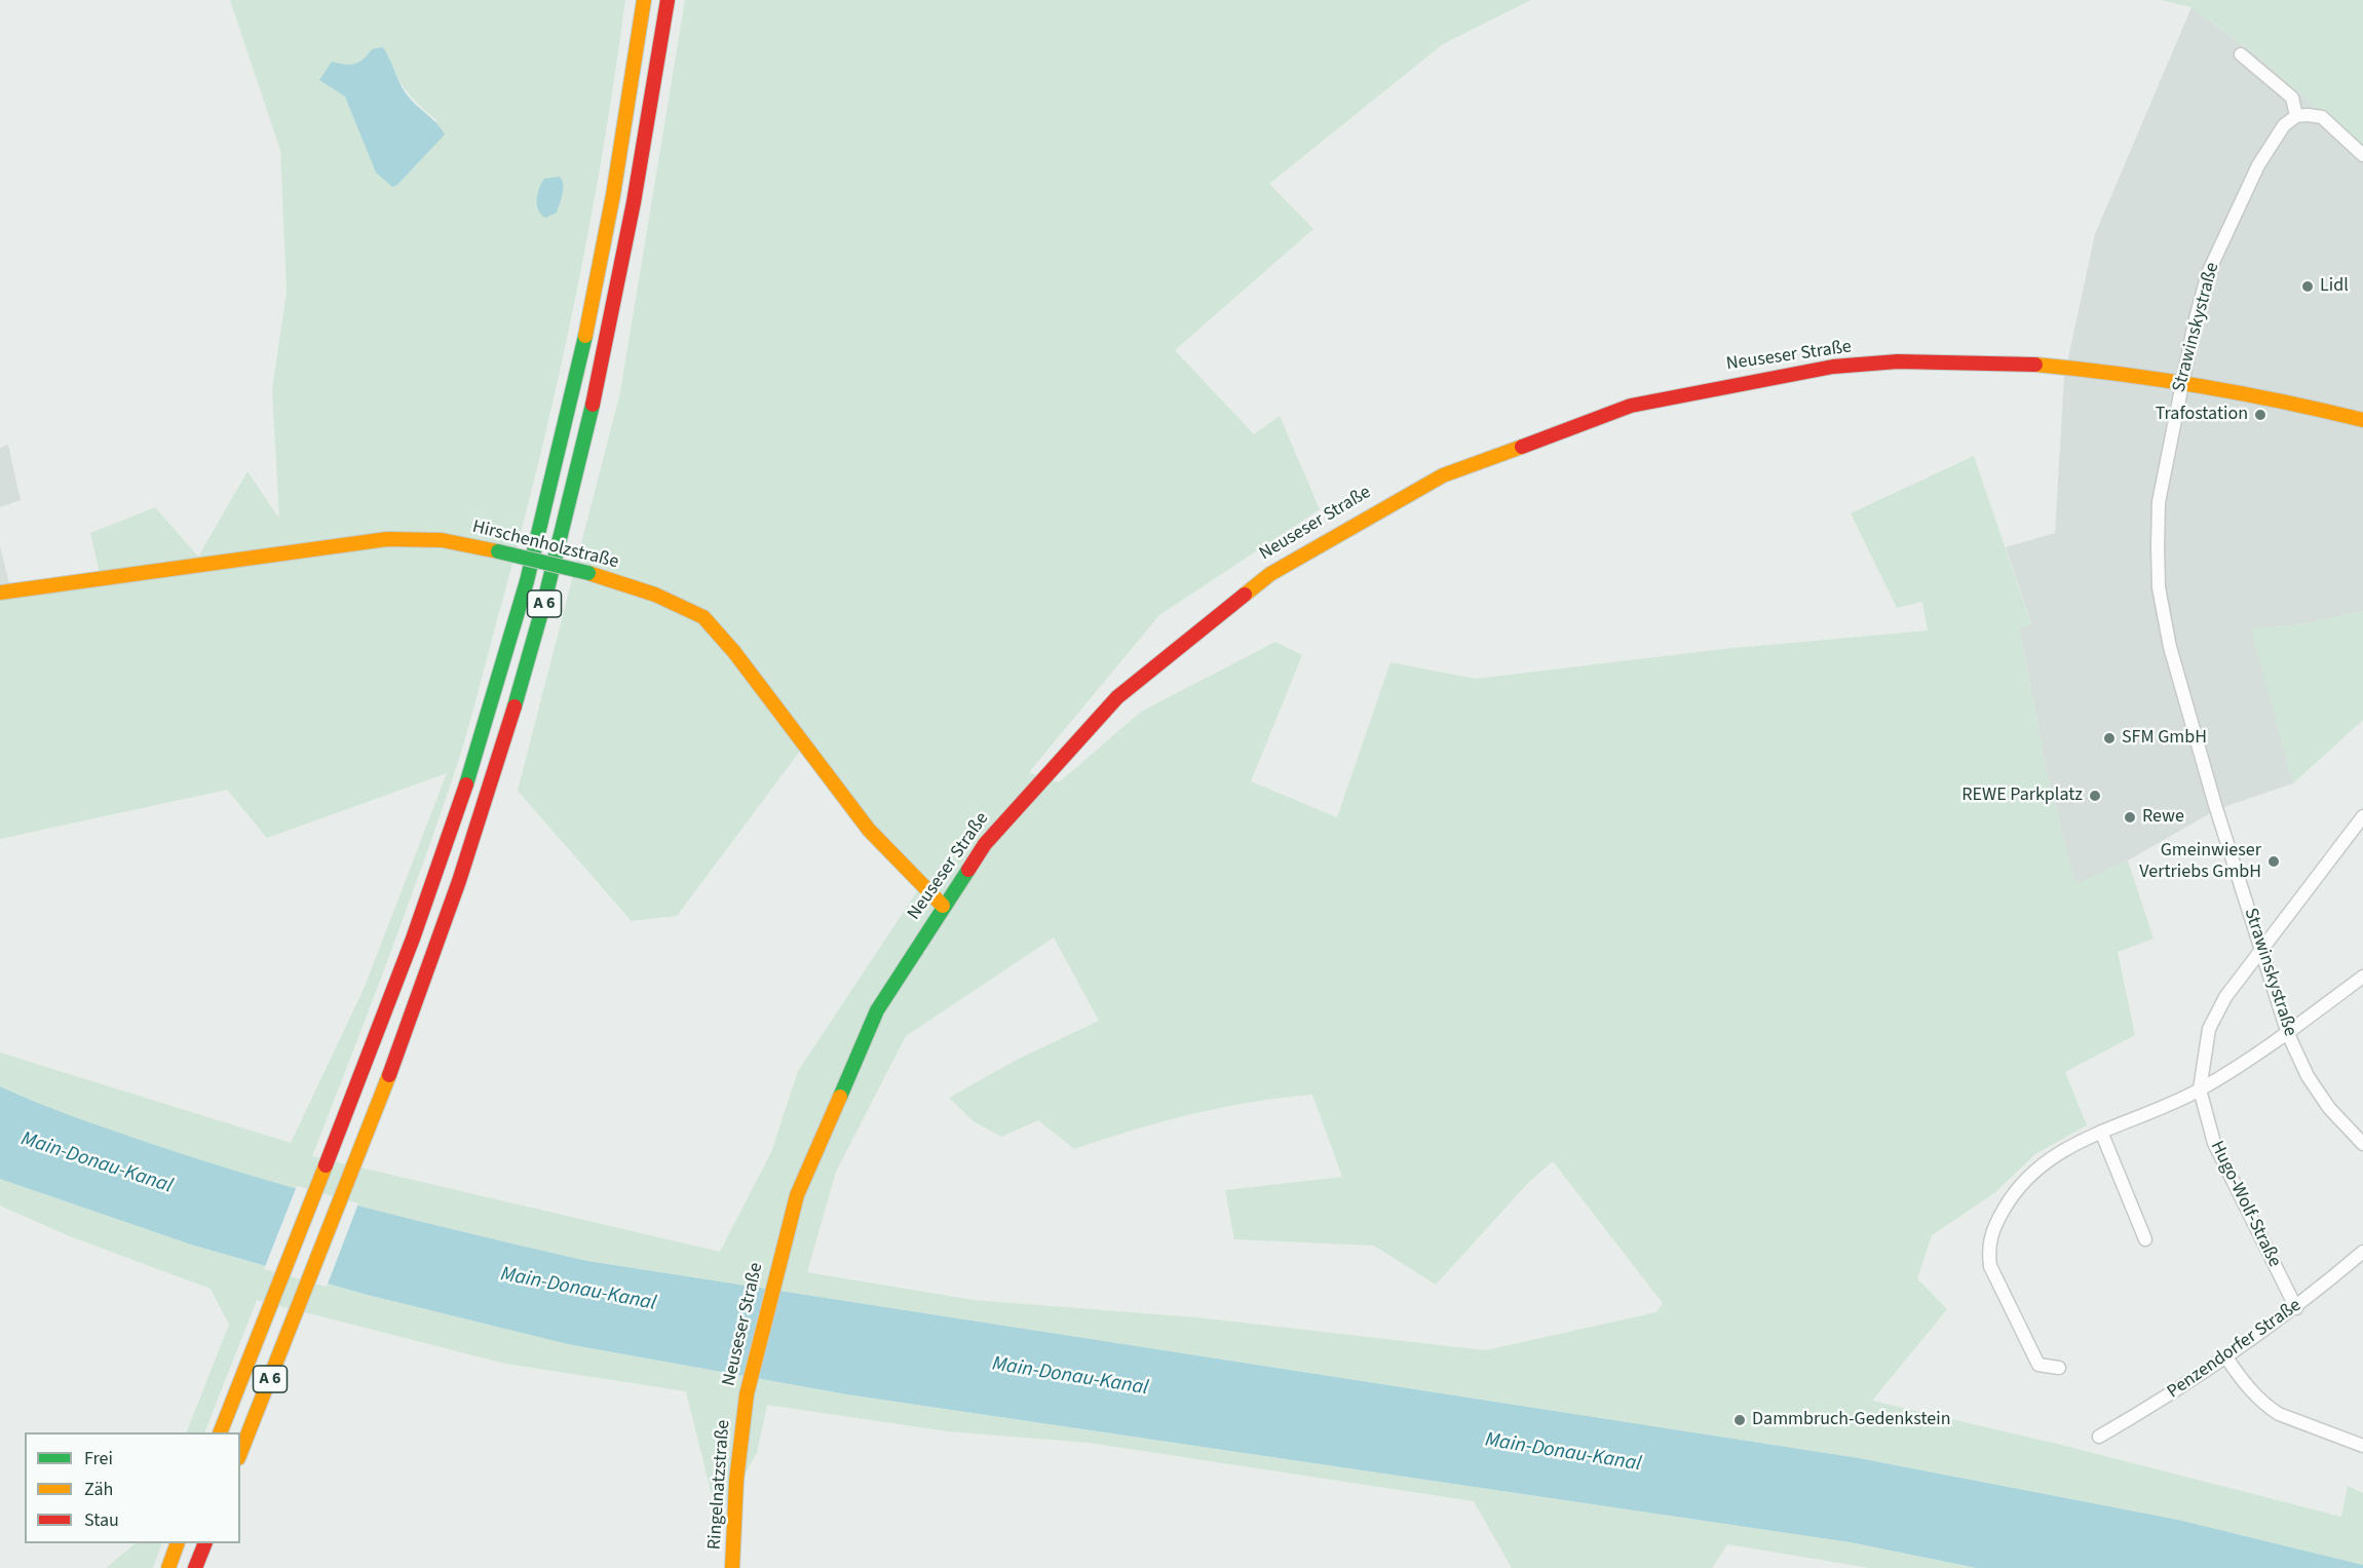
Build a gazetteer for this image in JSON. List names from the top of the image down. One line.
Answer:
{"streets":{"main road":["Neuseser Straße","Hirschenholzstraße","A 6","Ringelnatzstraße"],"street":["Strawinskystraße","Hugo-Wolf-Straße","Penzendorfer Straße"]},"crossings":[["Strawinskystraße","Neuseser Straße"],["Strawinskystraße","Hugo-Wolf-Straße"],["Neuseser Straße","Hirschenholzstraße"],["Neuseser Straße","Ringelnatzstraße"],["Hugo-Wolf-Straße","Penzendorfer Straße"]],"water":["Main-Donau-Kanal"],"places":["Lidl","Trafostation","SFM GmbH","REWE Parkplatz","Rewe","Gmeinwieser Vertriebs GmbH","Dammbruch-Gedenkstein"],"legend":["Frei","Zäh","Stau"]}
